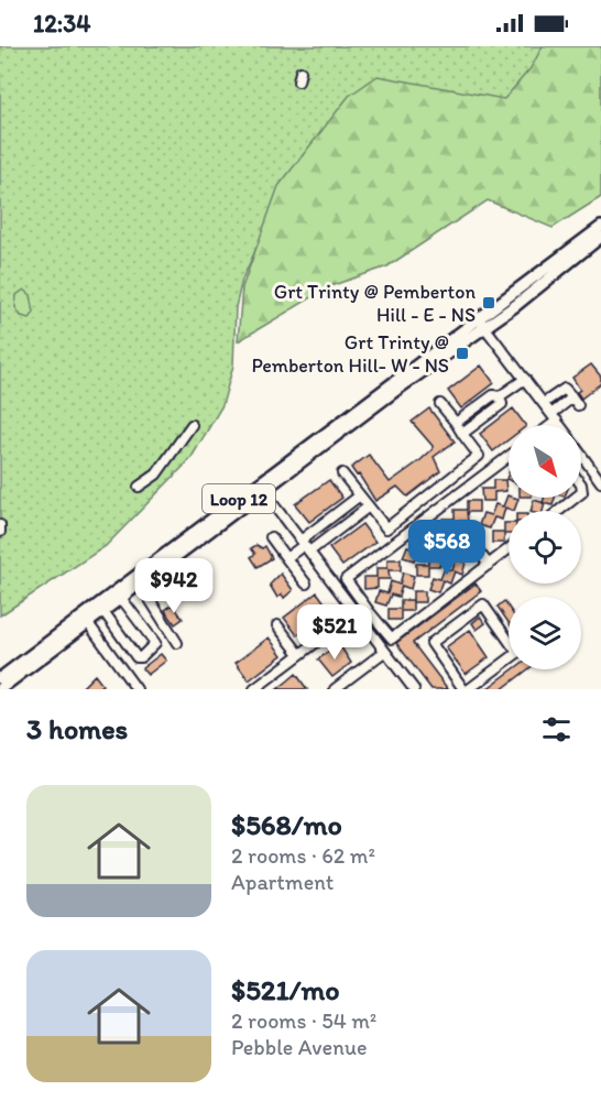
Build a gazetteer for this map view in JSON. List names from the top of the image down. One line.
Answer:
{"streets":{"main road":["Loop 12"]},"places":{"transit":["Grt Trinty @ Pemberton Hill - E - NS","Grt Trinty @ Pemberton Hill- W - NS"]},"north":"bottom right","page":{"status":"12:34","price":["$568","$942","$521"],"heading":"3 homes","list":[{"name":"$568/mo","note":"2 rooms · 62 m² · Apartment"},{"name":"$521/mo","note":"2 rooms · 54 m² · Pebble Avenue"}]}}
